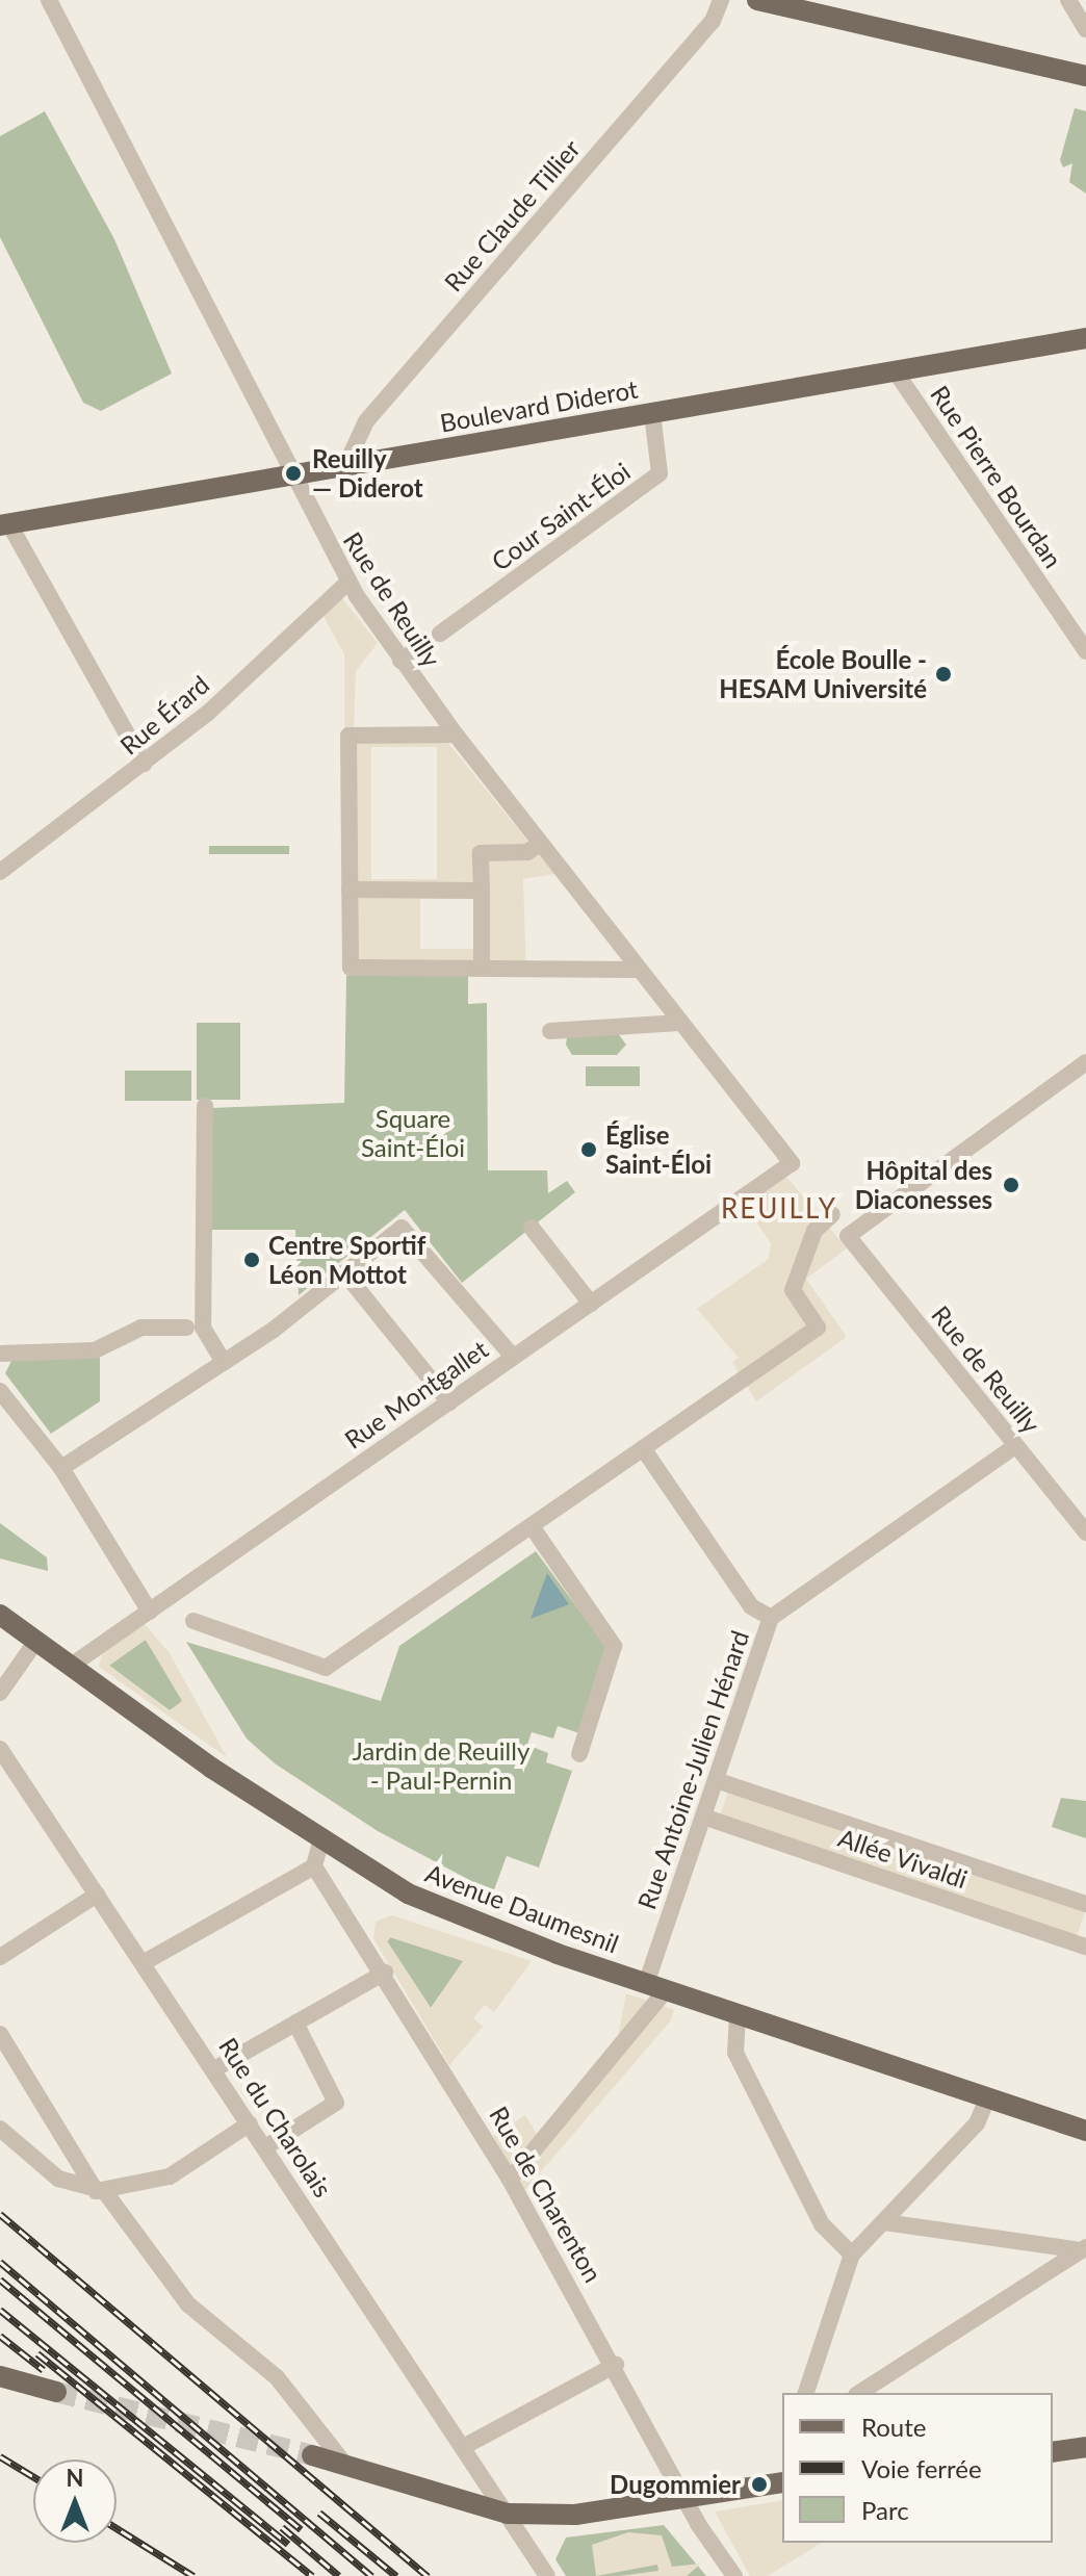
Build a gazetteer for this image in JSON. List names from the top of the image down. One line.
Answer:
{"streets":{"main road":["Boulevard Diderot","Avenue Daumesnil"],"street":["Rue Claude Tillier","Rue Pierre Bourdan","Cour Saint-Éloi","Rue de Reuilly","Rue Érard","Rue Montgallet","Rue Antoine-Julien Hénard","Allée Vivaldi","Rue du Charolais","Rue de Charenton"]},"crossings":[["Rue Claude Tillier","Boulevard Diderot"],["Boulevard Diderot","Rue Pierre Bourdan"],["Boulevard Diderot","Cour Saint-Éloi"],["Boulevard Diderot","Rue de Reuilly"],["Rue de Reuilly","Rue Érard"],["Rue de Reuilly","Rue Montgallet"],["Rue de Reuilly","Rue Antoine-Julien Hénard"],["Rue Montgallet","Avenue Daumesnil"],["Rue Antoine-Julien Hénard","Allée Vivaldi"],["Rue Antoine-Julien Hénard","Avenue Daumesnil"]],"districts":["REUILLY"],"parks":["Square Saint-Éloi","Jardin de Reuilly - Paul-Pernin"],"places":["Reuilly — Diderot","École Boulle - HESAM Université","Église Saint-Éloi","Hôpital des Diaconesses","Centre Sportif Léon Mottot","Dugommier"],"legend":["Route","Voie ferrée","Parc"],"north":"top"}
